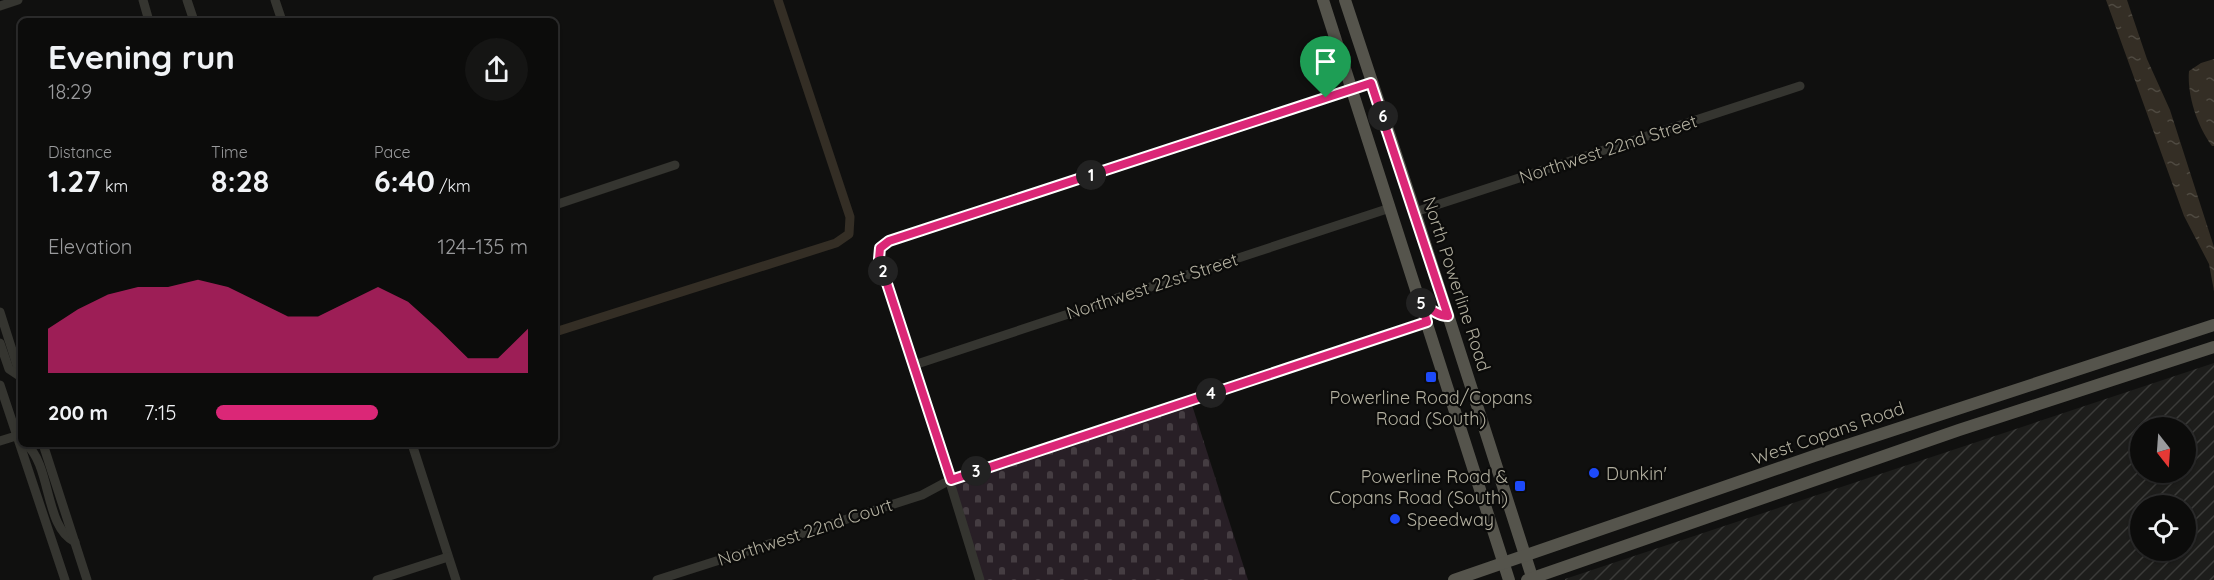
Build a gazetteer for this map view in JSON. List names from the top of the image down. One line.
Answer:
{"streets":{"main road":["North Powerline Road","West Copans Road"],"street":["Northwest 22nd Street","Northwest 22st Street","Northwest 22nd Court"]},"crossings":[["Northwest 22nd Street","North Powerline Road"],["North Powerline Road","West Copans Road"]],"places":{"transit":["Powerline Road/Copans Road (South)","Powerline Road & Copans Road (South)"],"other":["Dunkin'","Speedway"]},"north":"bottom","page":{"heading":["Evening run","18:29"],"pins":["6","1","2","5","4","3"],"stats":[["Distance","1.27 km"],["Time","8:28"],["Pace","6:40 /km"]],"chart":["Elevation","124–135 m"],"list":[{"name":"200 m","note":"7:15"}]}}
